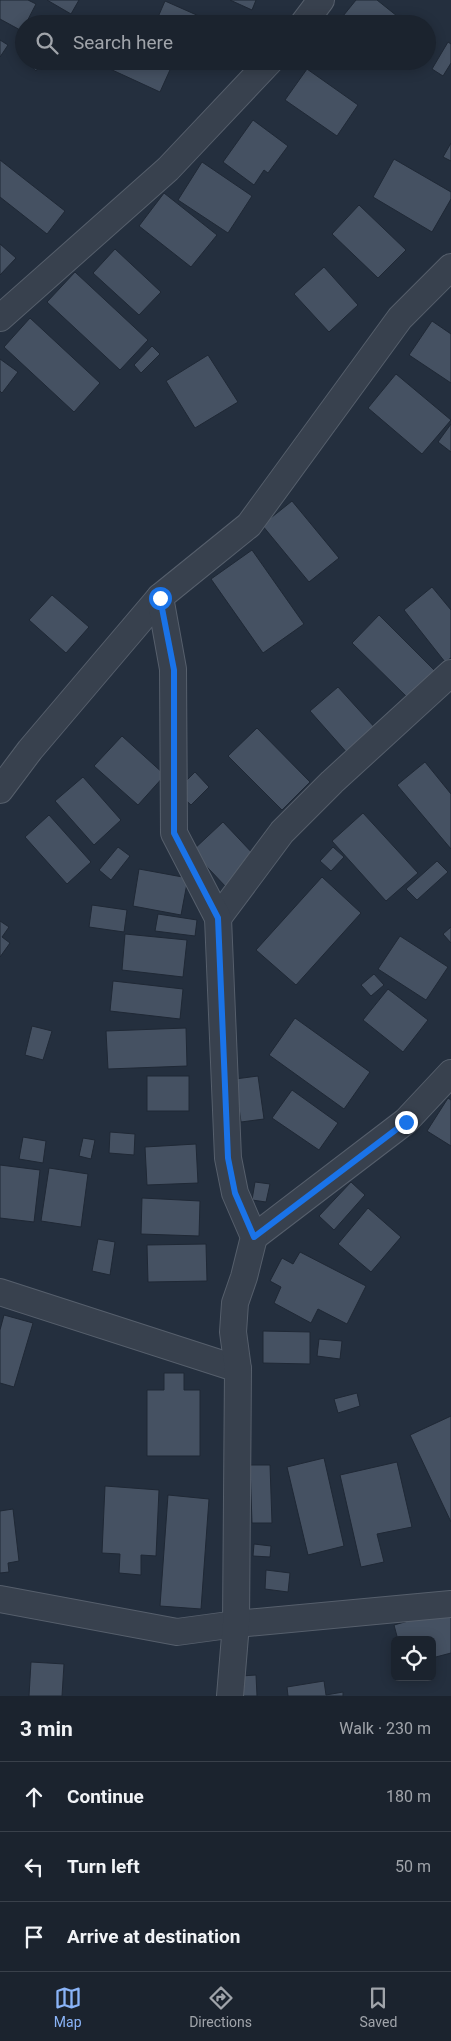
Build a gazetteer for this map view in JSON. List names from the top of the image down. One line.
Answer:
{"page":{"search":"Search here","heading":["3 min","Walk · 230 m"],"list":[["Continue","180 m"],["Turn left","50 m"],"Arrive at destination"],"nav":["Map","Directions","Saved"]}}
